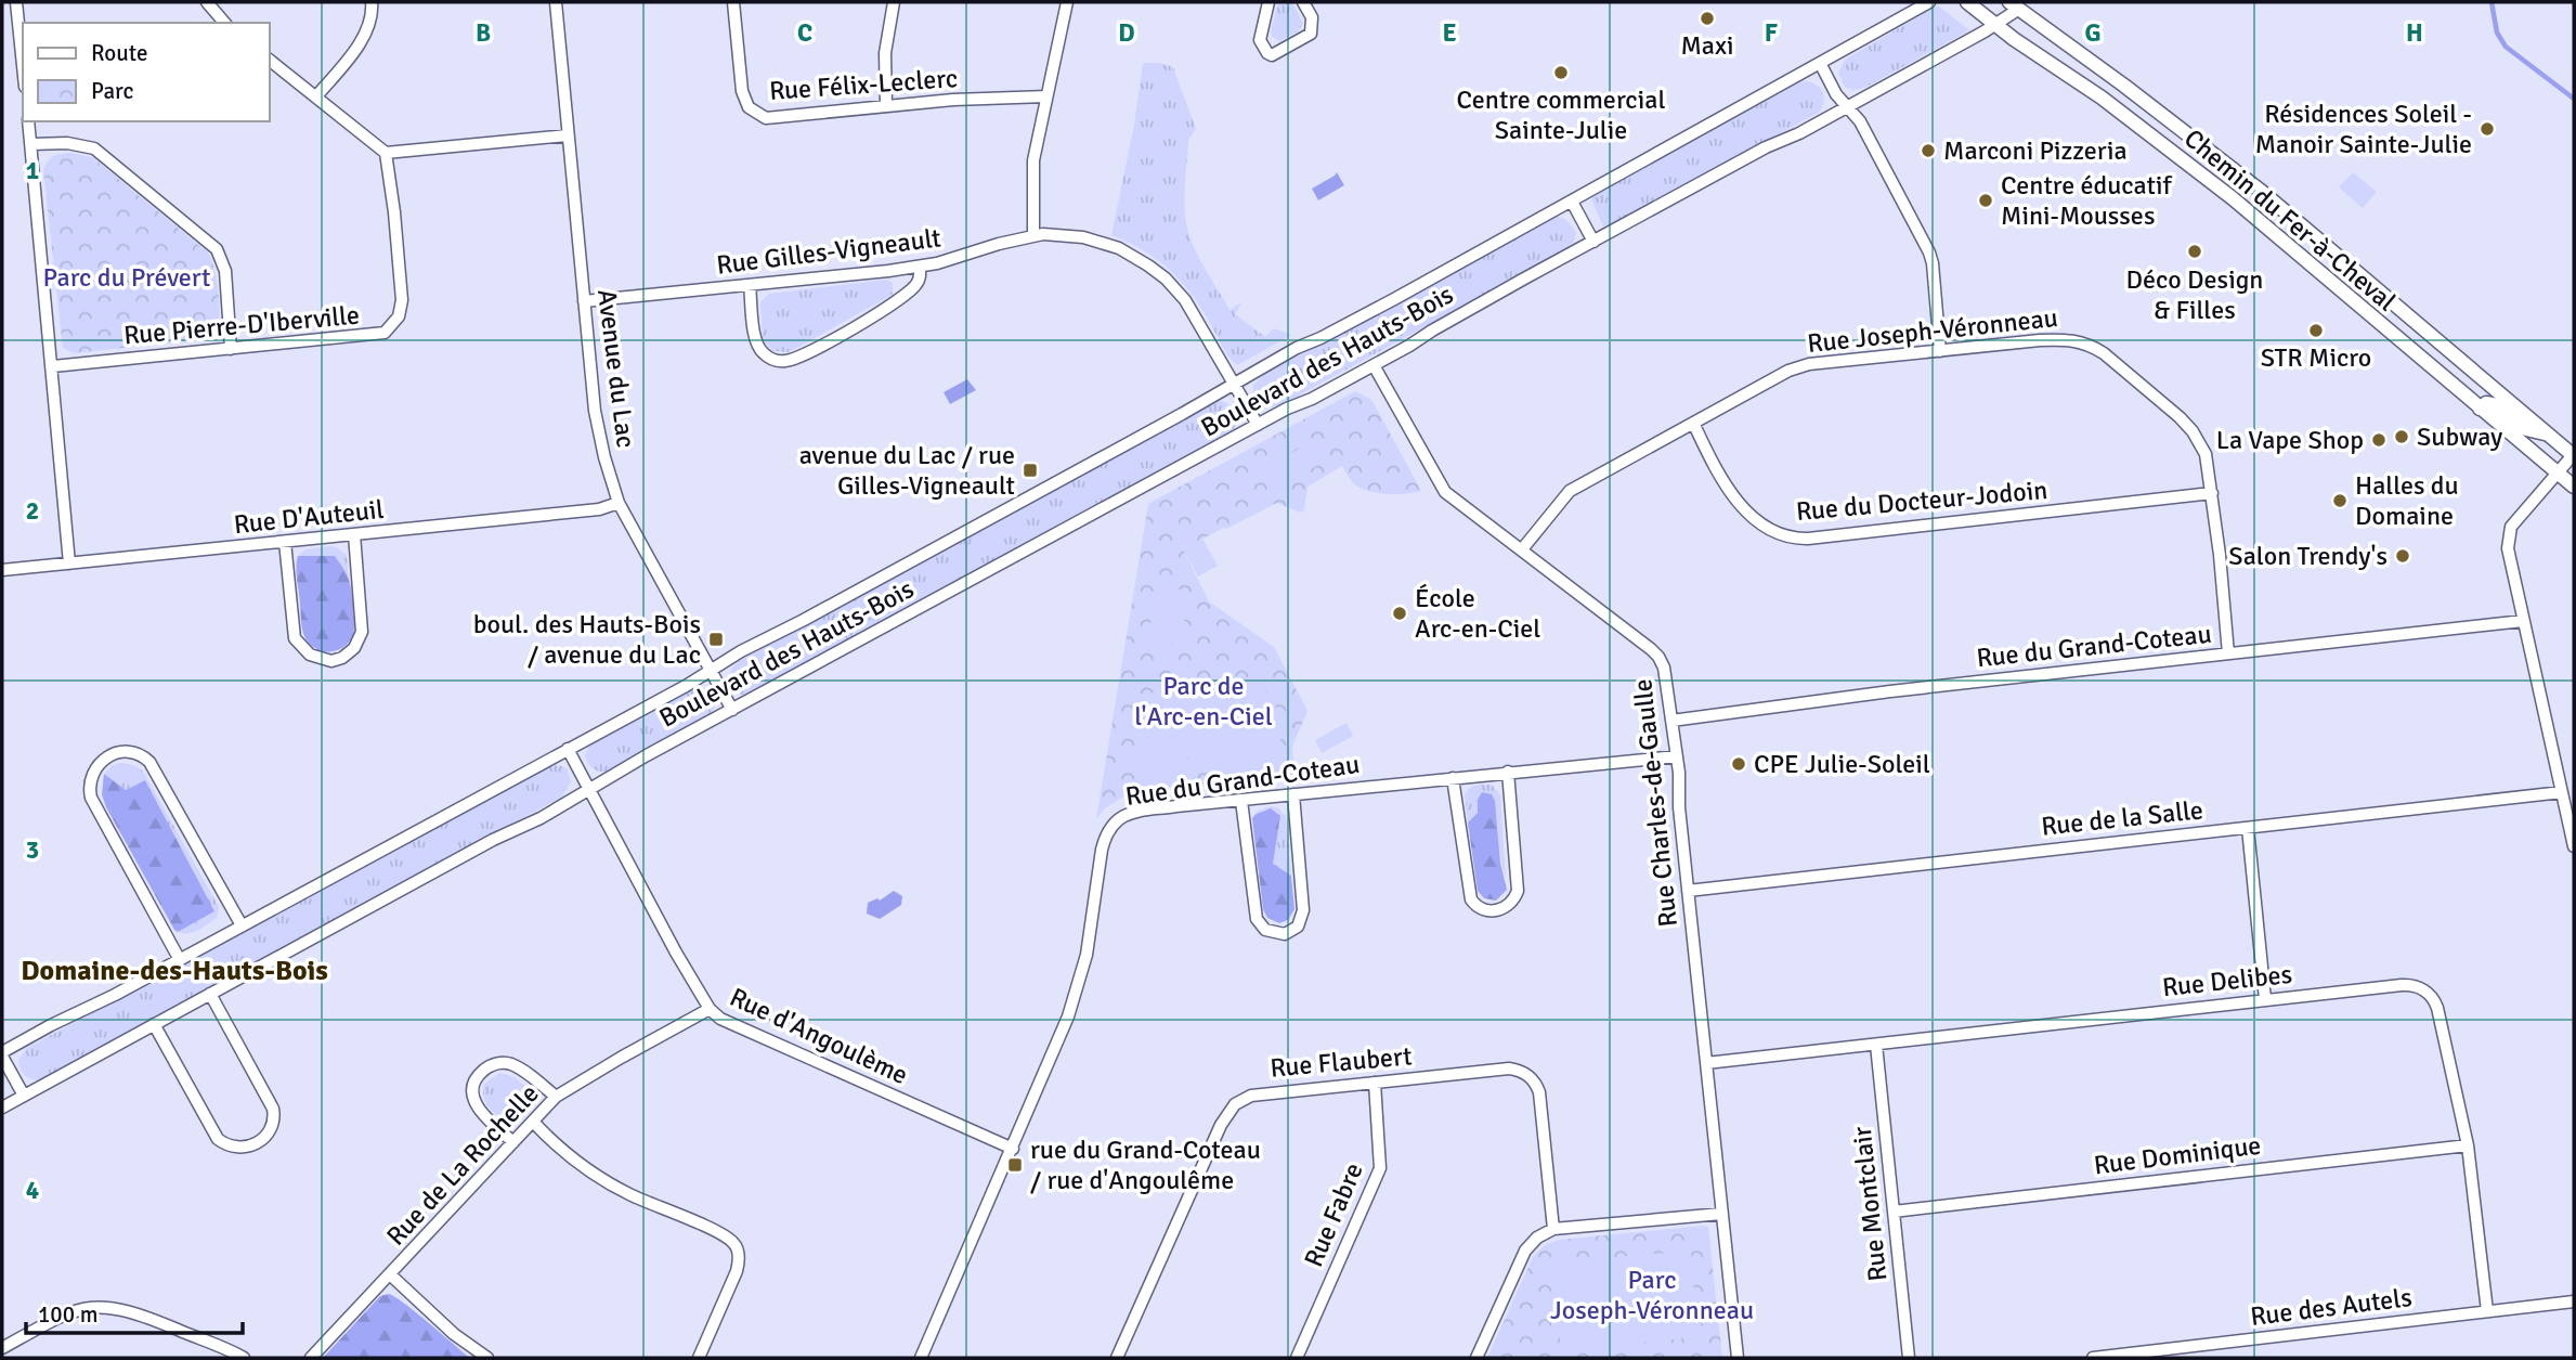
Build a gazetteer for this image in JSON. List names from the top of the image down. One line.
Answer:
{"streets":{"street":["Rue Félix-Leclerc","Chemin du Fer-à-Cheval","Rue Gilles-Vigneault","Rue Pierre-D'Iberville","Rue Joseph-Véronneau","Boulevard des Hauts-Bois","Avenue du Lac","Rue du Docteur-Jodoin","Rue D'Auteuil","Rue du Grand-Coteau","Rue Charles-de-Gaulle","Rue de la Salle","Rue Delibes","Rue d'Angoulème","Rue Flaubert","Rue Dominique","Rue de La Rochelle","Rue Montclair","Rue Fabre","Rue des Autels"]},"crossings":[["Chemin du Fer-à-Cheval","Boulevard des Hauts-Bois"],["Rue Gilles-Vigneault","Boulevard des Hauts-Bois"],["Rue Gilles-Vigneault","Avenue du Lac"],["Rue Joseph-Véronneau","Rue du Docteur-Jodoin"],["Rue Joseph-Véronneau","Rue du Grand-Coteau"],["Rue Joseph-Véronneau","Rue Charles-de-Gaulle"],["Boulevard des Hauts-Bois","Avenue du Lac"],["Boulevard des Hauts-Bois","Rue Charles-de-Gaulle"],["Boulevard des Hauts-Bois","Rue d'Angoulème"],["Avenue du Lac","Rue D'Auteuil"],["Rue du Grand-Coteau","Rue Charles-de-Gaulle"],["Rue du Grand-Coteau","Rue d'Angoulème"],["Rue Charles-de-Gaulle","Rue de la Salle"],["Rue Charles-de-Gaulle","Rue Delibes"],["Rue Delibes","Rue Dominique"],["Rue Delibes","Rue Montclair"],["Rue Delibes","Rue des Autels"],["Rue d'Angoulème","Rue de La Rochelle"],["Rue Flaubert","Rue Fabre"],["Rue Dominique","Rue Montclair"]],"districts":["Domaine-des-Hauts-Bois"],"parks":["Parc du Prévert","Parc de l'Arc-en-Ciel","Parc Joseph-Véronneau"],"places":{"other":["Maxi","Centre commercial Sainte-Julie","Résidences Soleil - Manoir Sainte-Julie","Marconi Pizzeria","Centre éducatif Mini-Mousses","Déco Design & Filles","STR Micro","Subway","La Vape Shop","Halles du Domaine","Salon Trendy's","École Arc-en-Ciel","CPE Julie-Soleil"],"transit":["avenue du Lac / rue Gilles-Vigneault","boul. des Hauts-Bois / avenue du Lac","rue du Grand-Coteau / rue d'Angoulême"]},"legend":["Route","Parc"],"scale_bar":"100 m","grid":{"columns":["B","C","D","E","F","G","H"],"rows":["1","2","3","4"]}}
